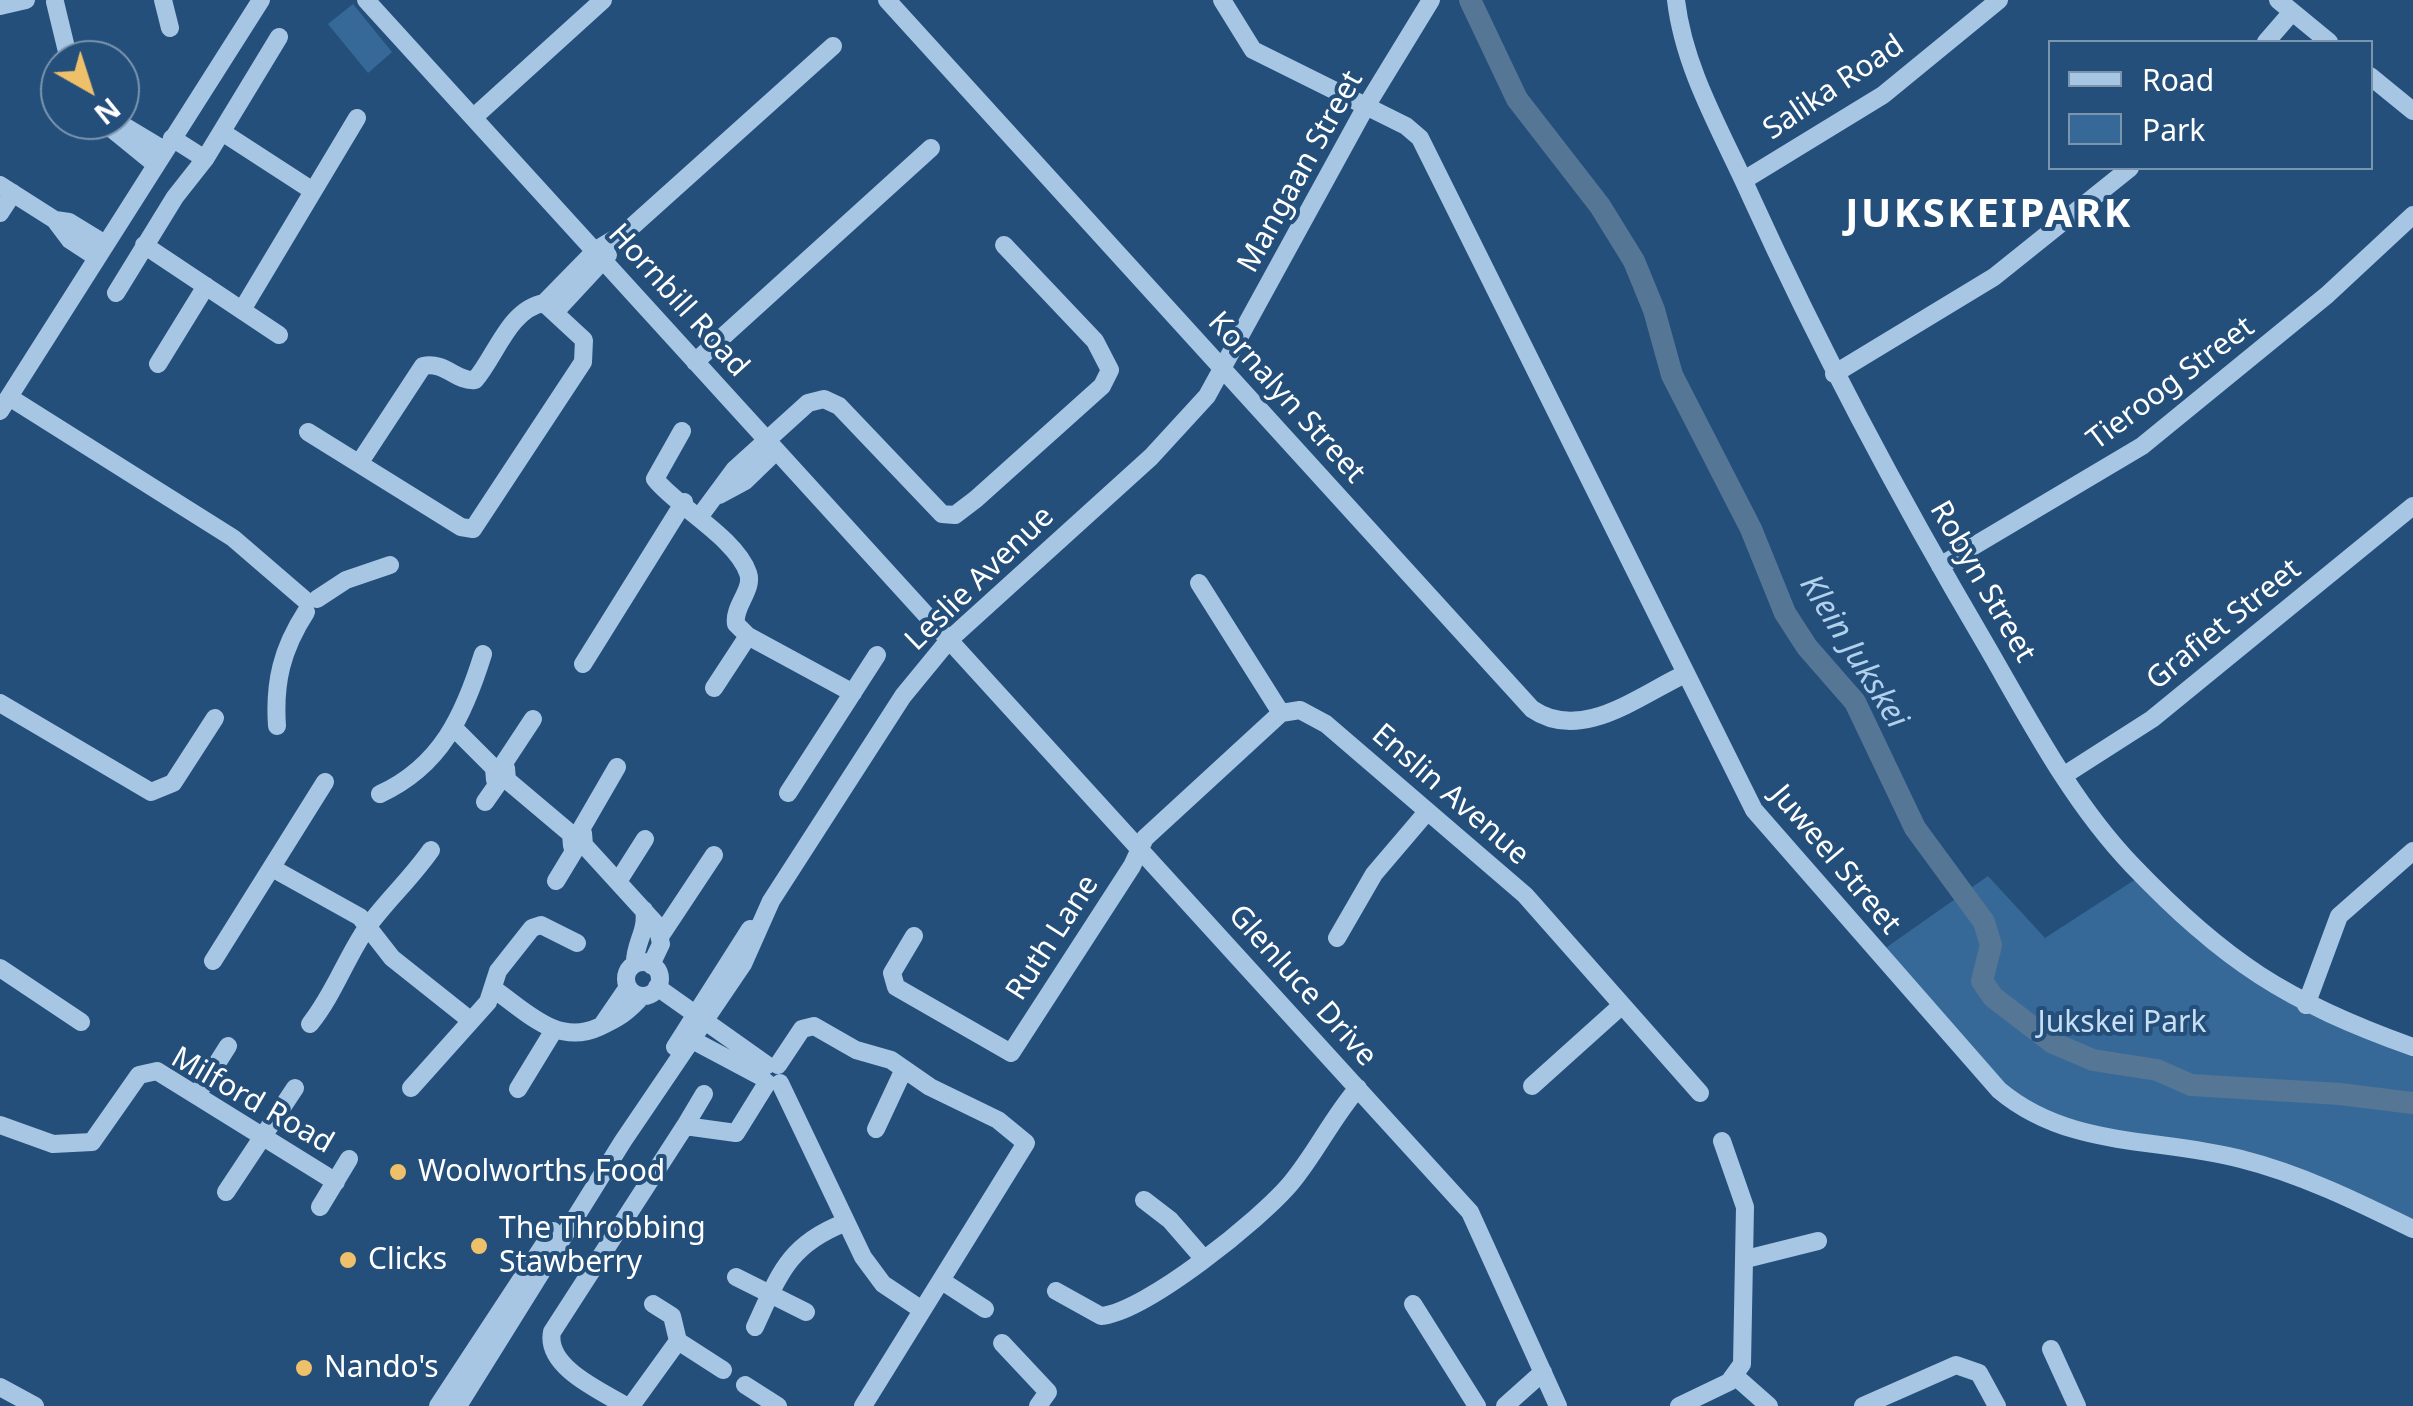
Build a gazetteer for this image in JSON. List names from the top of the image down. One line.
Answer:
{"streets":{"street":["Salika Road","Mangaan Street","Hornbill Road","Tieroog Street","Kornalyn Street","Leslie Avenue","Robyn Street","Grafiet Street","Enslin Avenue","Juweel Street","Ruth Lane","Glenluce Drive","Milford Road"]},"crossings":[["Salika Road","Robyn Street"],["Mangaan Street","Kornalyn Street"],["Mangaan Street","Leslie Avenue"],["Mangaan Street","Juweel Street"],["Hornbill Road","Leslie Avenue"],["Hornbill Road","Glenluce Drive"],["Tieroog Street","Robyn Street"],["Kornalyn Street","Leslie Avenue"],["Kornalyn Street","Juweel Street"],["Leslie Avenue","Glenluce Drive"],["Robyn Street","Grafiet Street"],["Ruth Lane","Glenluce Drive"]],"districts":["JUKSKEIPARK"],"water":["Klein Jukskei"],"parks":["Jukskei Park"],"places":["Woolworths Food","The Throbbing Stawberry","Clicks","Nando's"],"legend":["Road","Park"],"north":"bottom right"}
